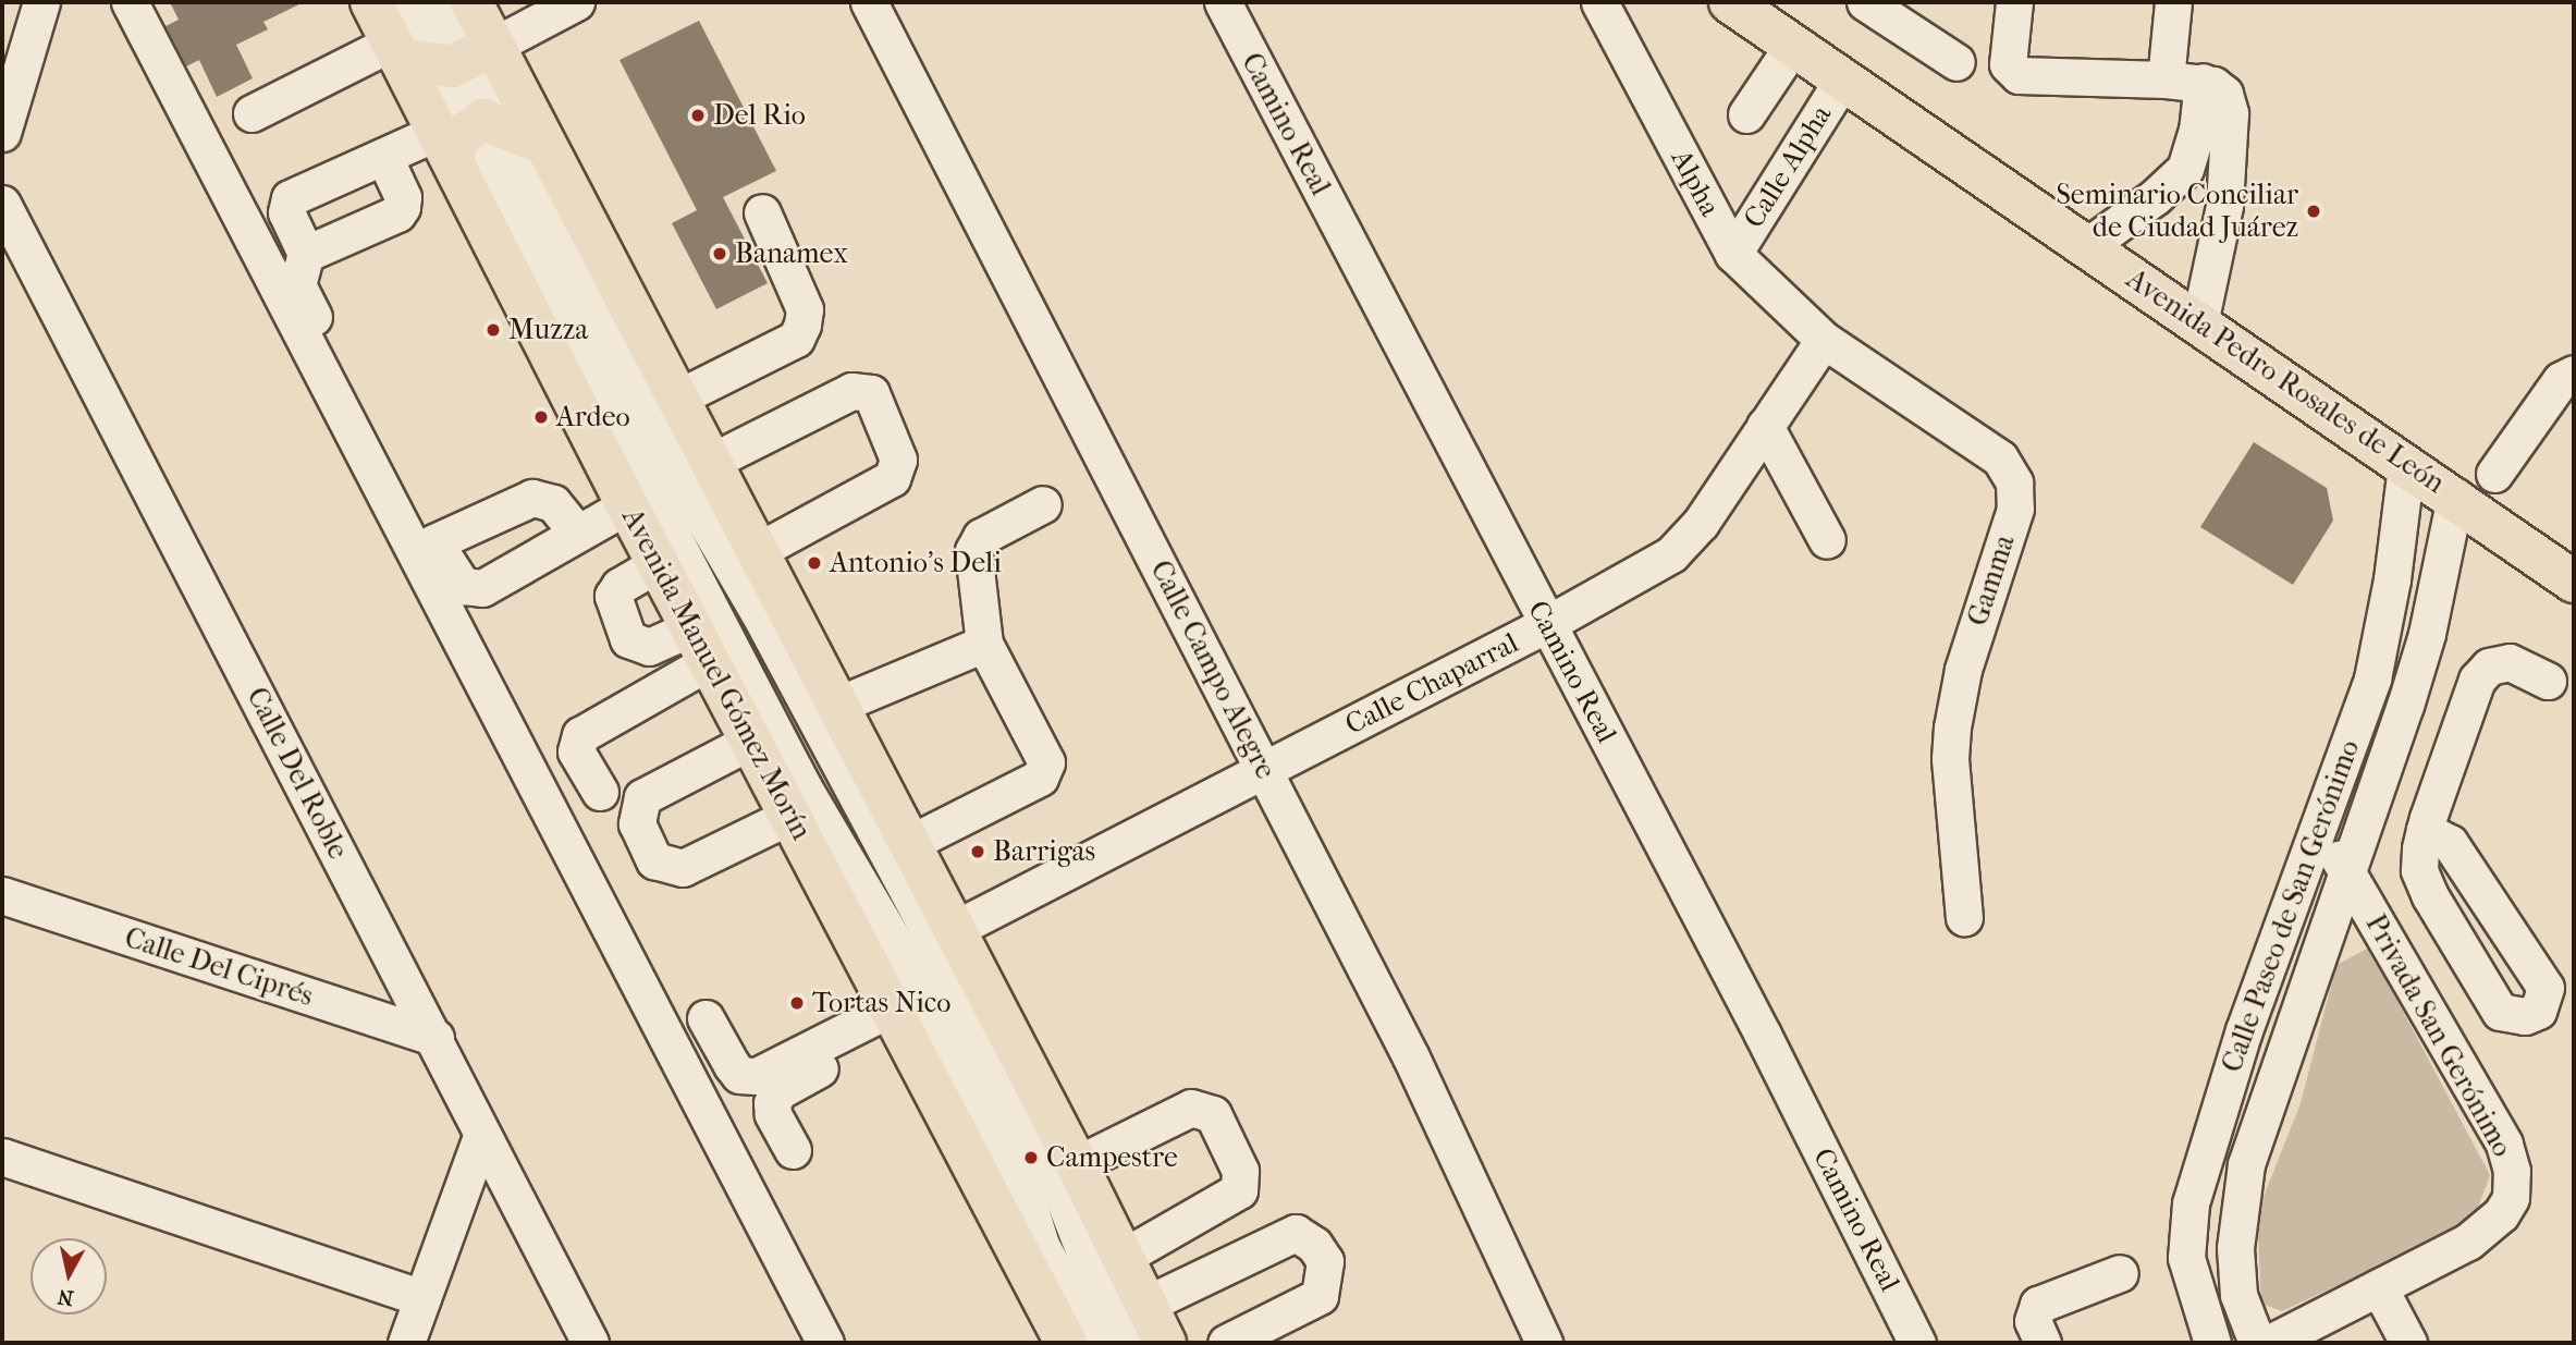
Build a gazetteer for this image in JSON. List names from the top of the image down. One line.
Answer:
{"streets":{"main road":["Avenida Pedro Rosales de León","Avenida Manuel Gómez Morín"],"street":["Camino Real","Calle Alpha","Alpha","Gamma","Calle Campo Alegre","Calle Chaparral","Calle Del Roble","Calle Paseo de San Gerónimo","Calle Del Ciprés","Privada San Gerónimo"]},"crossings":[["Camino Real","Calle Chaparral"],["Calle Alpha","Alpha"],["Calle Alpha","Avenida Pedro Rosales de León"],["Alpha","Gamma"],["Alpha","Calle Chaparral"],["Avenida Pedro Rosales de León","Calle Paseo de San Gerónimo"],["Gamma","Calle Chaparral"],["Calle Campo Alegre","Calle Chaparral"],["Avenida Manuel Gómez Morín","Calle Chaparral"],["Calle Del Roble","Calle Del Ciprés"],["Calle Paseo de San Gerónimo","Privada San Gerónimo"]],"places":["Del Rio","Seminario Conciliar de Ciudad Juárez","Banamex","Muzza","Ardeo","Antonio's Deli","Barrigas","Tortas Nico","Campestre"],"north":"bottom"}
